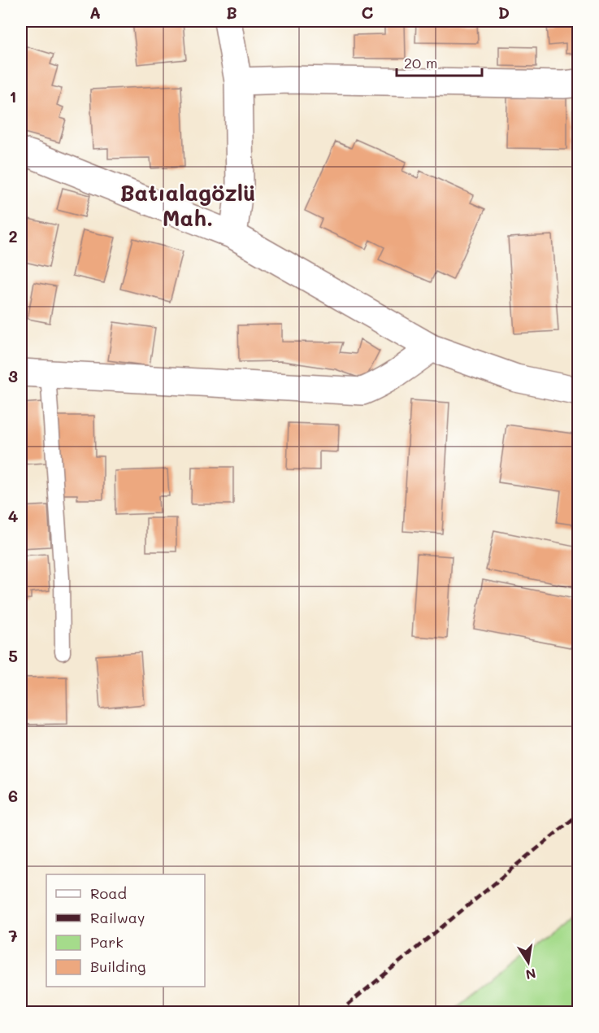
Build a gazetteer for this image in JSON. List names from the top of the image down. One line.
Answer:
{"districts":["Batıalagözlü Mah."],"legend":["Road","Railway","Park","Building"],"scale_bar":"20 m","north":"bottom","grid":{"columns":["A","B","C","D"],"rows":["1","2","3","4","5","6","7"]}}
